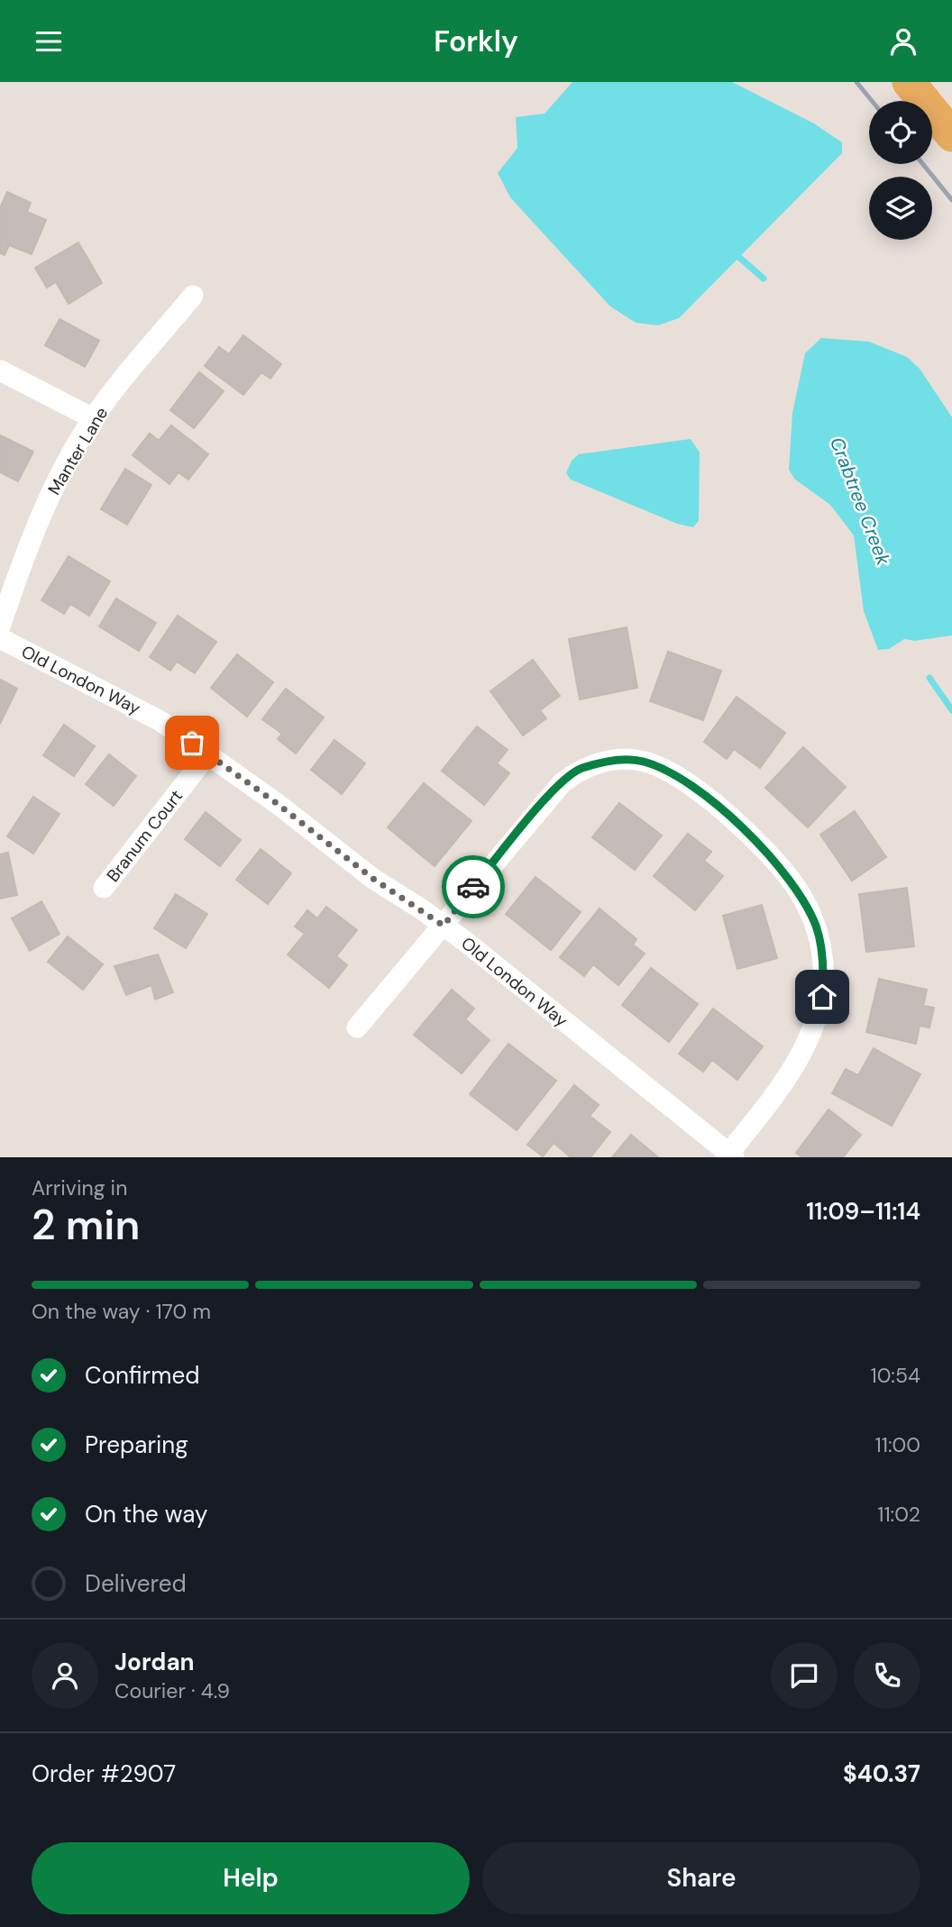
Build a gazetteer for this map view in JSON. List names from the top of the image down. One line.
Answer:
{"streets":{"street":["Manter Lane","Old London Way","Branum Court"]},"crossings":[["Old London Way","Branum Court"]],"water":["Crabtree Creek"],"page":{"header":"Forkly","heading":["2 min","Arriving in","11:09–11:14"],"panel":["Jordan","Courier · 4.9","Order #2907","$40.37"],"bar":"On the way · 170 m","list":[["Confirmed","10:54"],["Preparing","11:00"],["On the way","11:02"],"Delivered"],"buttons":["Help","Share"]}}
